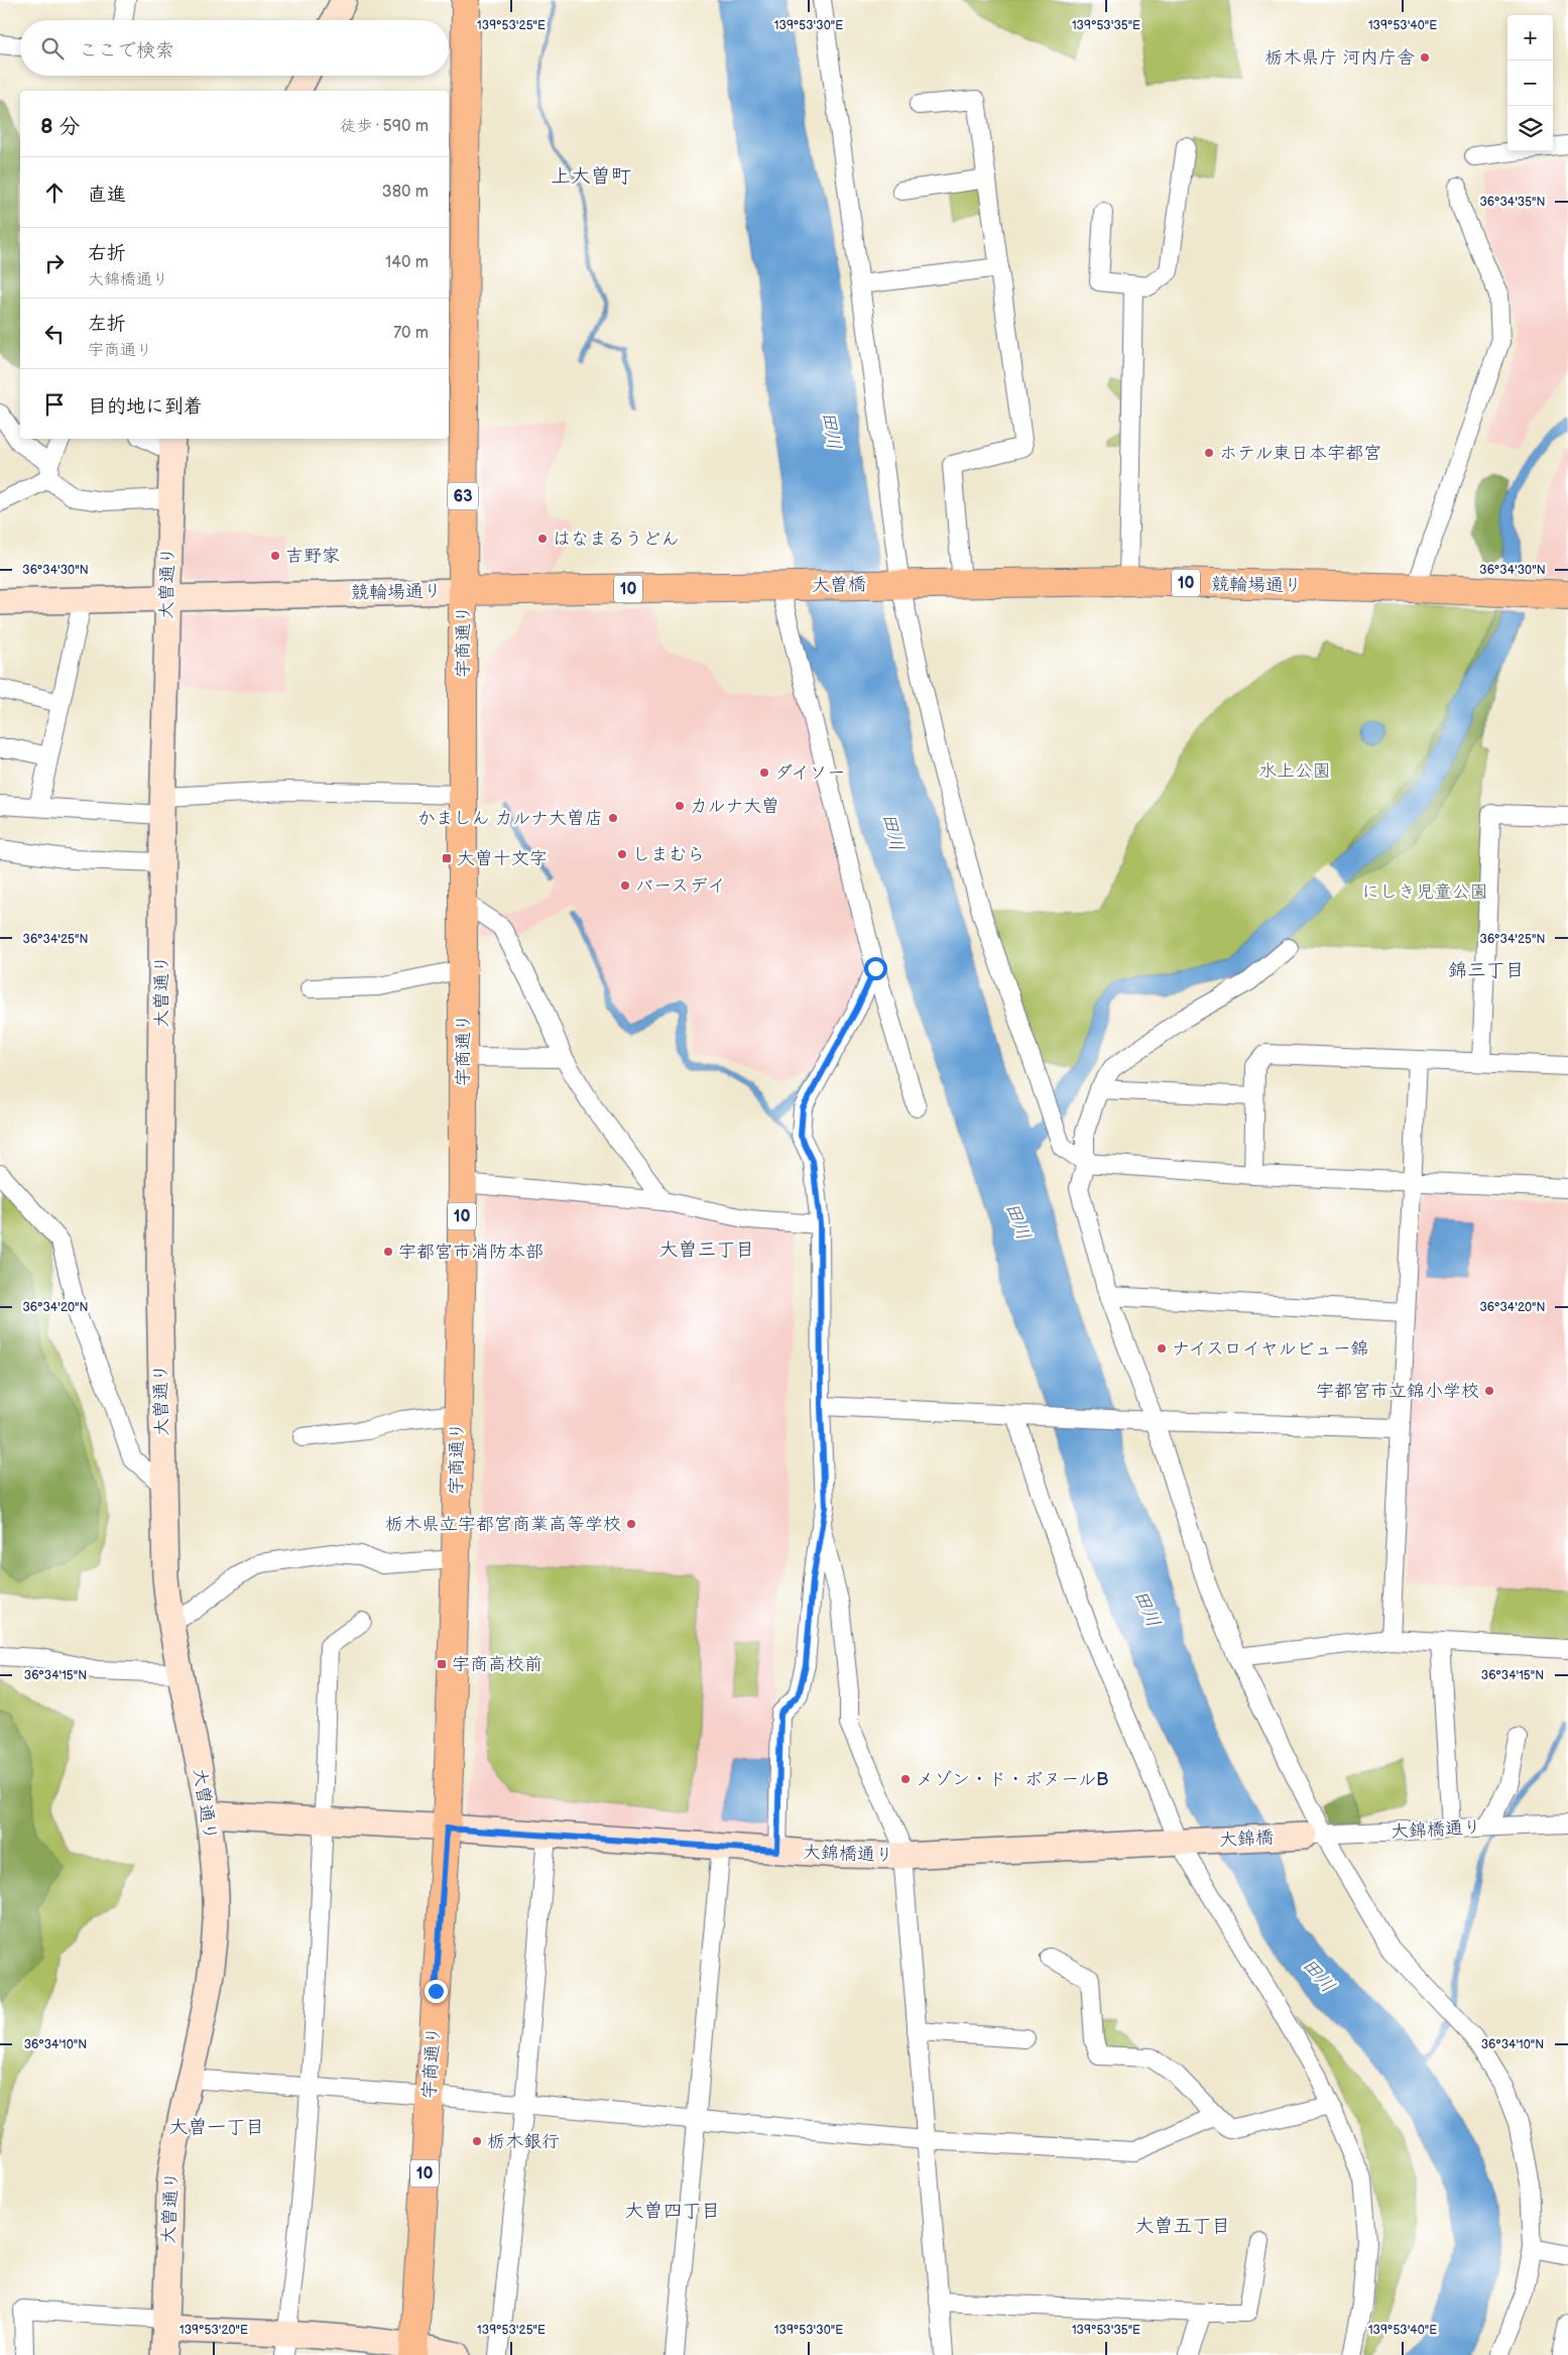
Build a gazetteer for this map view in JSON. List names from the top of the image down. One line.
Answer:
{"streets":{"main road":["63","10","大曽橋","競輪場通り","宇商通り"],"street":["大曽通り","大錦橋通り","大錦橋"]},"crossings":[["63","競輪場通り"],["63","宇商通り"],["大曽通り","競輪場通り"],["大曽通り","大錦橋通り"],["大曽橋","競輪場通り"],["競輪場通り","宇商通り"],["宇商通り","大錦橋通り"],["大錦橋通り","大錦橋"]],"districts":["上大曽町","錦三丁目","大曽三丁目","大曽一丁目","大曽四丁目","大曽五丁目"],"water":["田川"],"parks":["水上公園","にしき児童公園"],"places":{"other":["栃木県庁 河内庁舎","ホテル東日本宇都宮","はなまるうどん","吉野家","ダイソー","カルナ大曽","かましん カルナ大曽店","しまむら","バースデイ","宇都宮市消防本部","ナイスロイヤルビュー錦","宇都宮市立錦小学校","栃木県立宇都宮商業高等学校","メゾン・ド・ボヌールB","栃木銀行"],"transit":["大曽十文字","宇商高校前"]},"page":{"map_buttons":["+","−"],"search":"ここで検索","heading":["8 分","徒歩 · 590 m"],"list":[["直進","380 m"],["右折","大錦橋通り","140 m"],["左折","宇商通り","70 m"],"目的地に到着"]},"coordinates":["139°53'25\"E","139°53'30\"E","139°53'35\"E","139°53'40\"E","36°34'35\"N","36°34'30\"N","36°34'25\"N","36°34'20\"N","36°34'15\"N","36°34'10\"N","139°53'20\"E"]}
